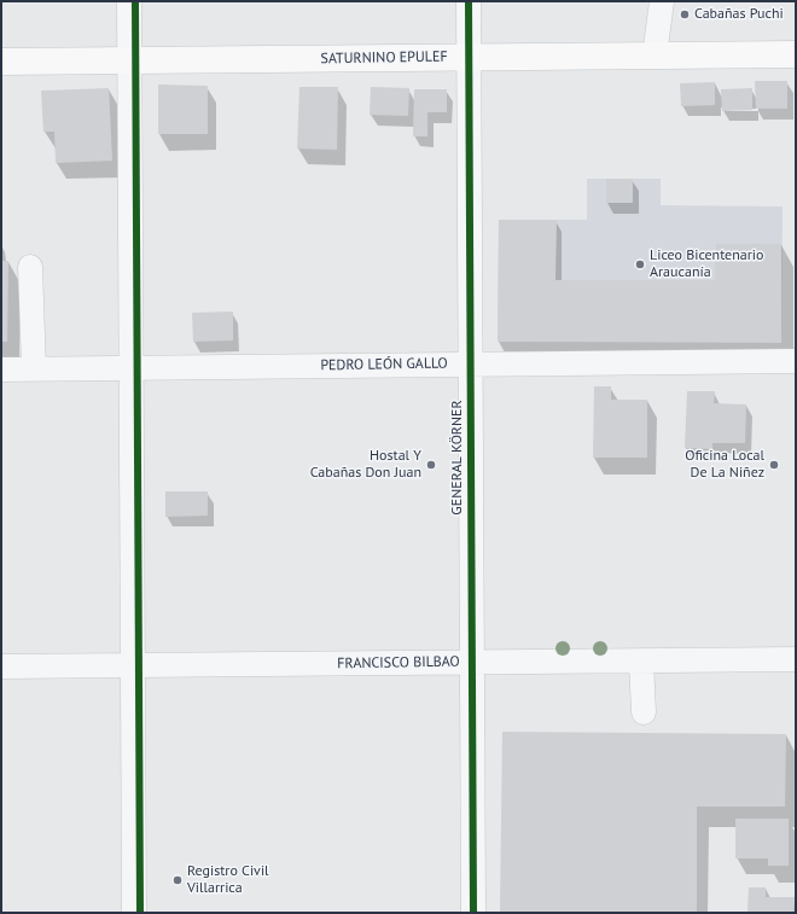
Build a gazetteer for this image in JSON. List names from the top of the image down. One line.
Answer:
{"streets":{"main road":["SATURNINO EPULEF"],"street":["PEDRO LEÓN GALLO","GENERAL KÖRNER","FRANCISCO BILBAO"]},"crossings":[["SATURNINO EPULEF","GENERAL KÖRNER"],["PEDRO LEÓN GALLO","GENERAL KÖRNER"],["GENERAL KÖRNER","FRANCISCO BILBAO"]],"places":["Cabañas Puchi","Liceo Bicentenario Araucanía","Hostal Y Cabañas Don Juan","Oficina Local De La Niñez","Registro Civil Villarrica"]}
